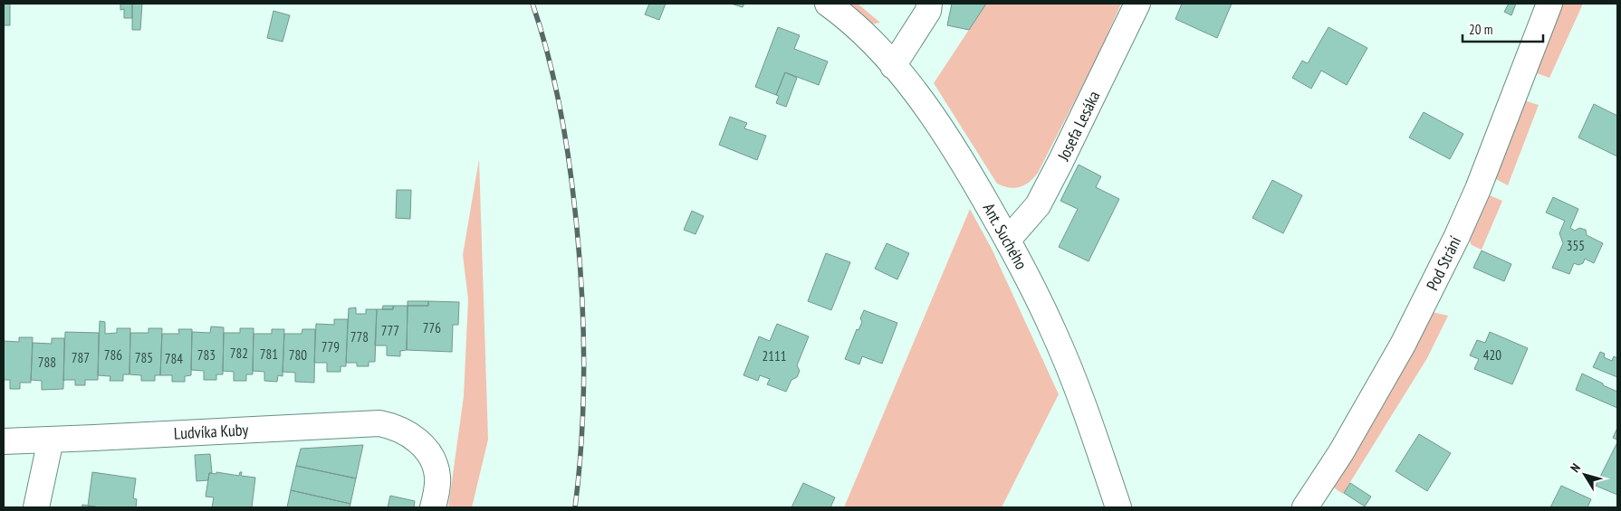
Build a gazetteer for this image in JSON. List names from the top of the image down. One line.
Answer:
{"streets":{"street":["Josefa Lesáka","Ant. Suchého","Pod Strání","Ludvíka Kuby"]},"crossings":[["Josefa Lesáka","Ant. Suchého"]],"house_numbers":["355","776","777","778","779","782","781","786","783","780","420","2111","787","785","784","788"],"scale_bar":"20 m","north":"top left"}
